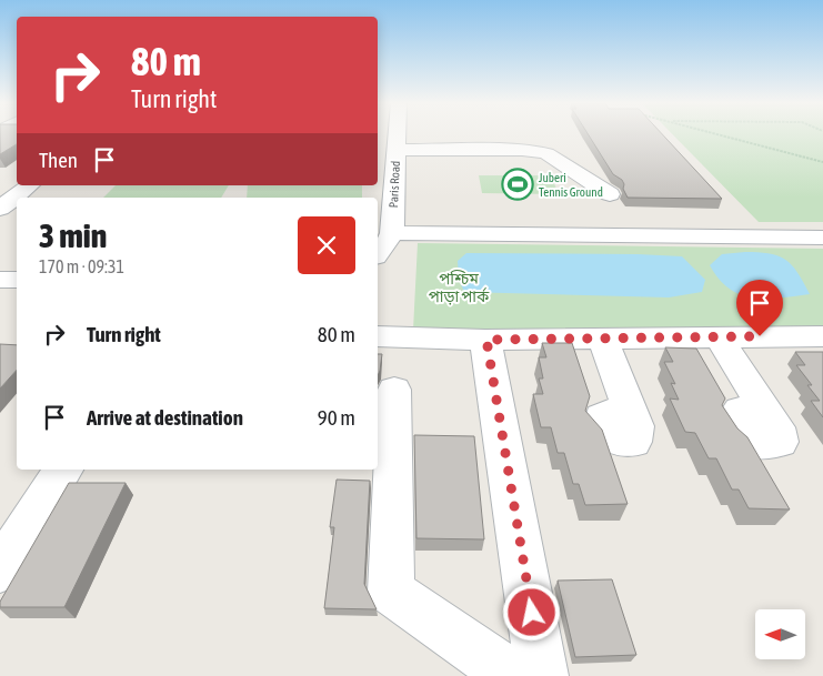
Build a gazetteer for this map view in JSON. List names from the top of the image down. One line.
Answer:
{"streets":{"street":["Paris Road"]},"parks":["পশ্চিম পাড়া পার্ক"],"places":{"sports":["Juberi Tennis Ground"]},"north":"left","page":{"turn":["80 m","Turn right"],"then":"Then","heading":["3 min","170 m · 09:31"],"list":[{"name":"Turn right","value":"80 m"},{"name":"Arrive at destination","value":"90 m"}]}}
